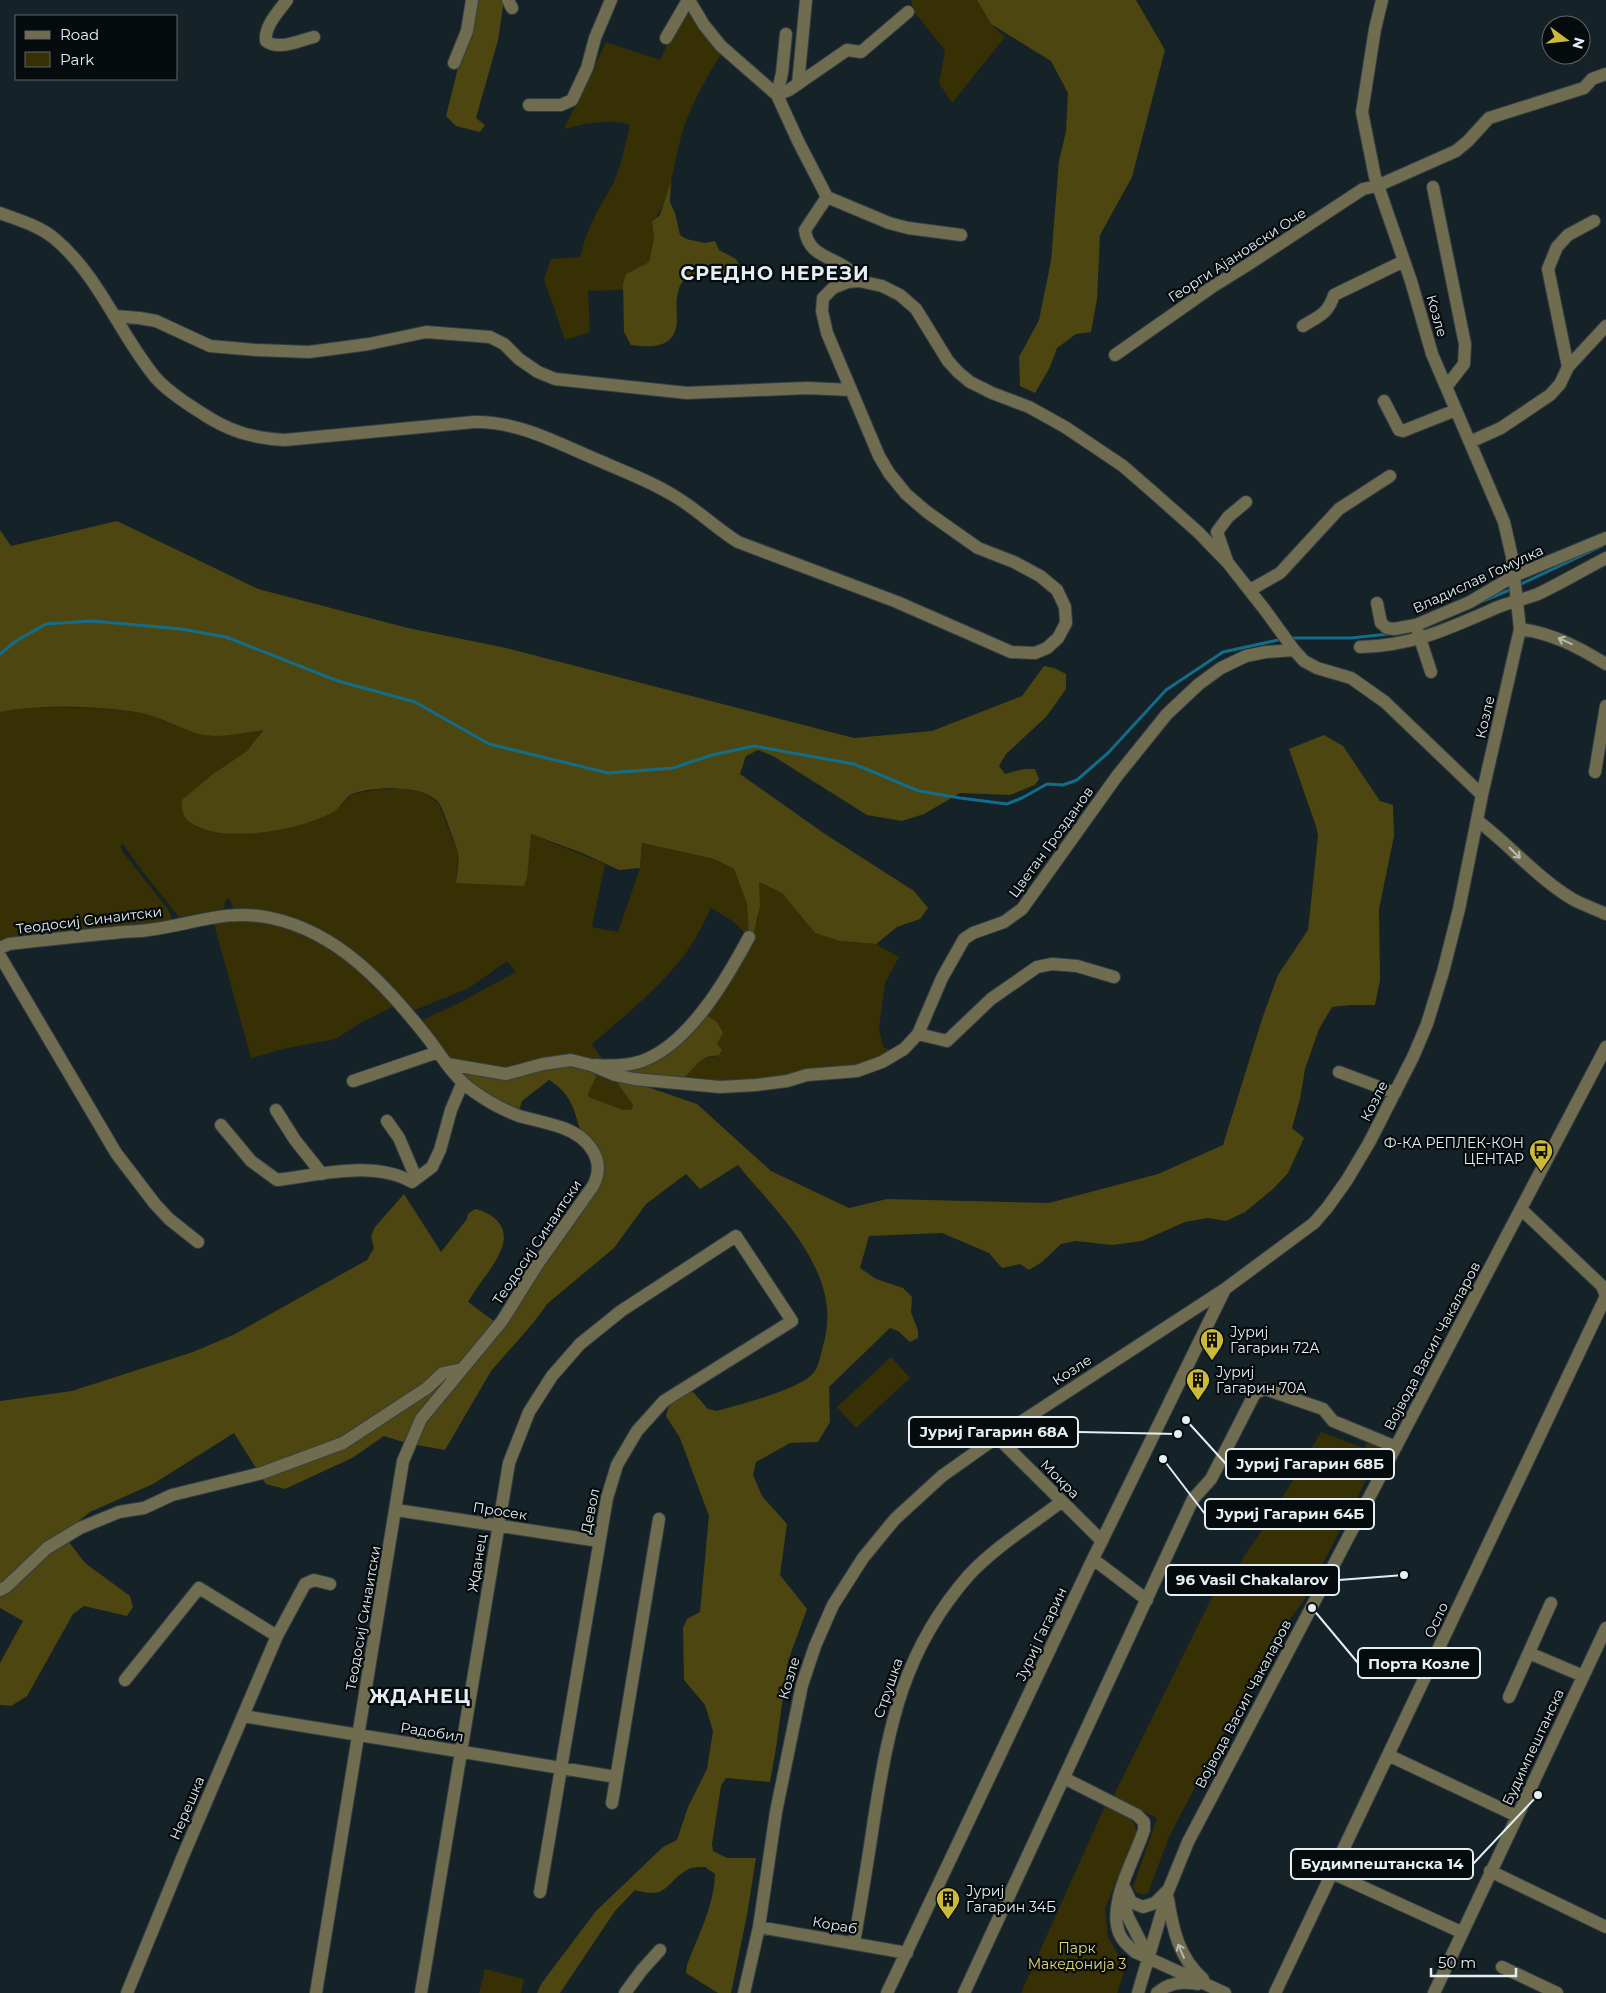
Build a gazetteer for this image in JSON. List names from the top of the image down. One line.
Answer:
{"streets":{"street":["Георги Ајановски Оче","Козле","Владислав Гомулка","Цветан Грозданов","Теодосиј Синаитски","Војвода Васил Чакаларов","Мокра","Просек","Девол","Жданец","Осло","Јуриј Гагарин","Струшка","Радобил","Будимпештанска","Нерешка","Кораб"]},"crossings":[["Георги Ајановски Оче","Козле"],["Козле","Владислав Гомулка"],["Козле","Мокра"],["Козле","Јуриј Гагарин"],["Козле","Кораб"],["Теодосиј Синаитски","Просек"],["Теодосиј Синаитски","Радобил"],["Војвода Васил Чакаларов","Осло"],["Мокра","Јуриј Гагарин"],["Мокра","Струшка"],["Просек","Девол"],["Просек","Жданец"],["Девол","Жданец"],["Девол","Радобил"],["Жданец","Радобил"],["Јуриј Гагарин","Кораб"],["Струшка","Кораб"],["Радобил","Нерешка"]],"districts":["СРЕДНО НЕРЕЗИ","ЖДАНЕЦ"],"parks":["Парк Македонија 3"],"places":{"bus stop":["Ф-КА РЕПЛЕК-КОН ЦЕНТАР"],"building":["Јуриј Гагарин 72А","Јуриј Гагарин 70А","Јуриј Гагарин 34Б"],"other":["Јуриј Гагарин 68Б","Јуриј Гагарин 68А","Јуриј Гагарин 64Б","96 Vasil Chakalarov","Порта Козле","Будимпештанска 14"]},"legend":["Road","Park"],"scale_bar":"50 m","north":"right"}
